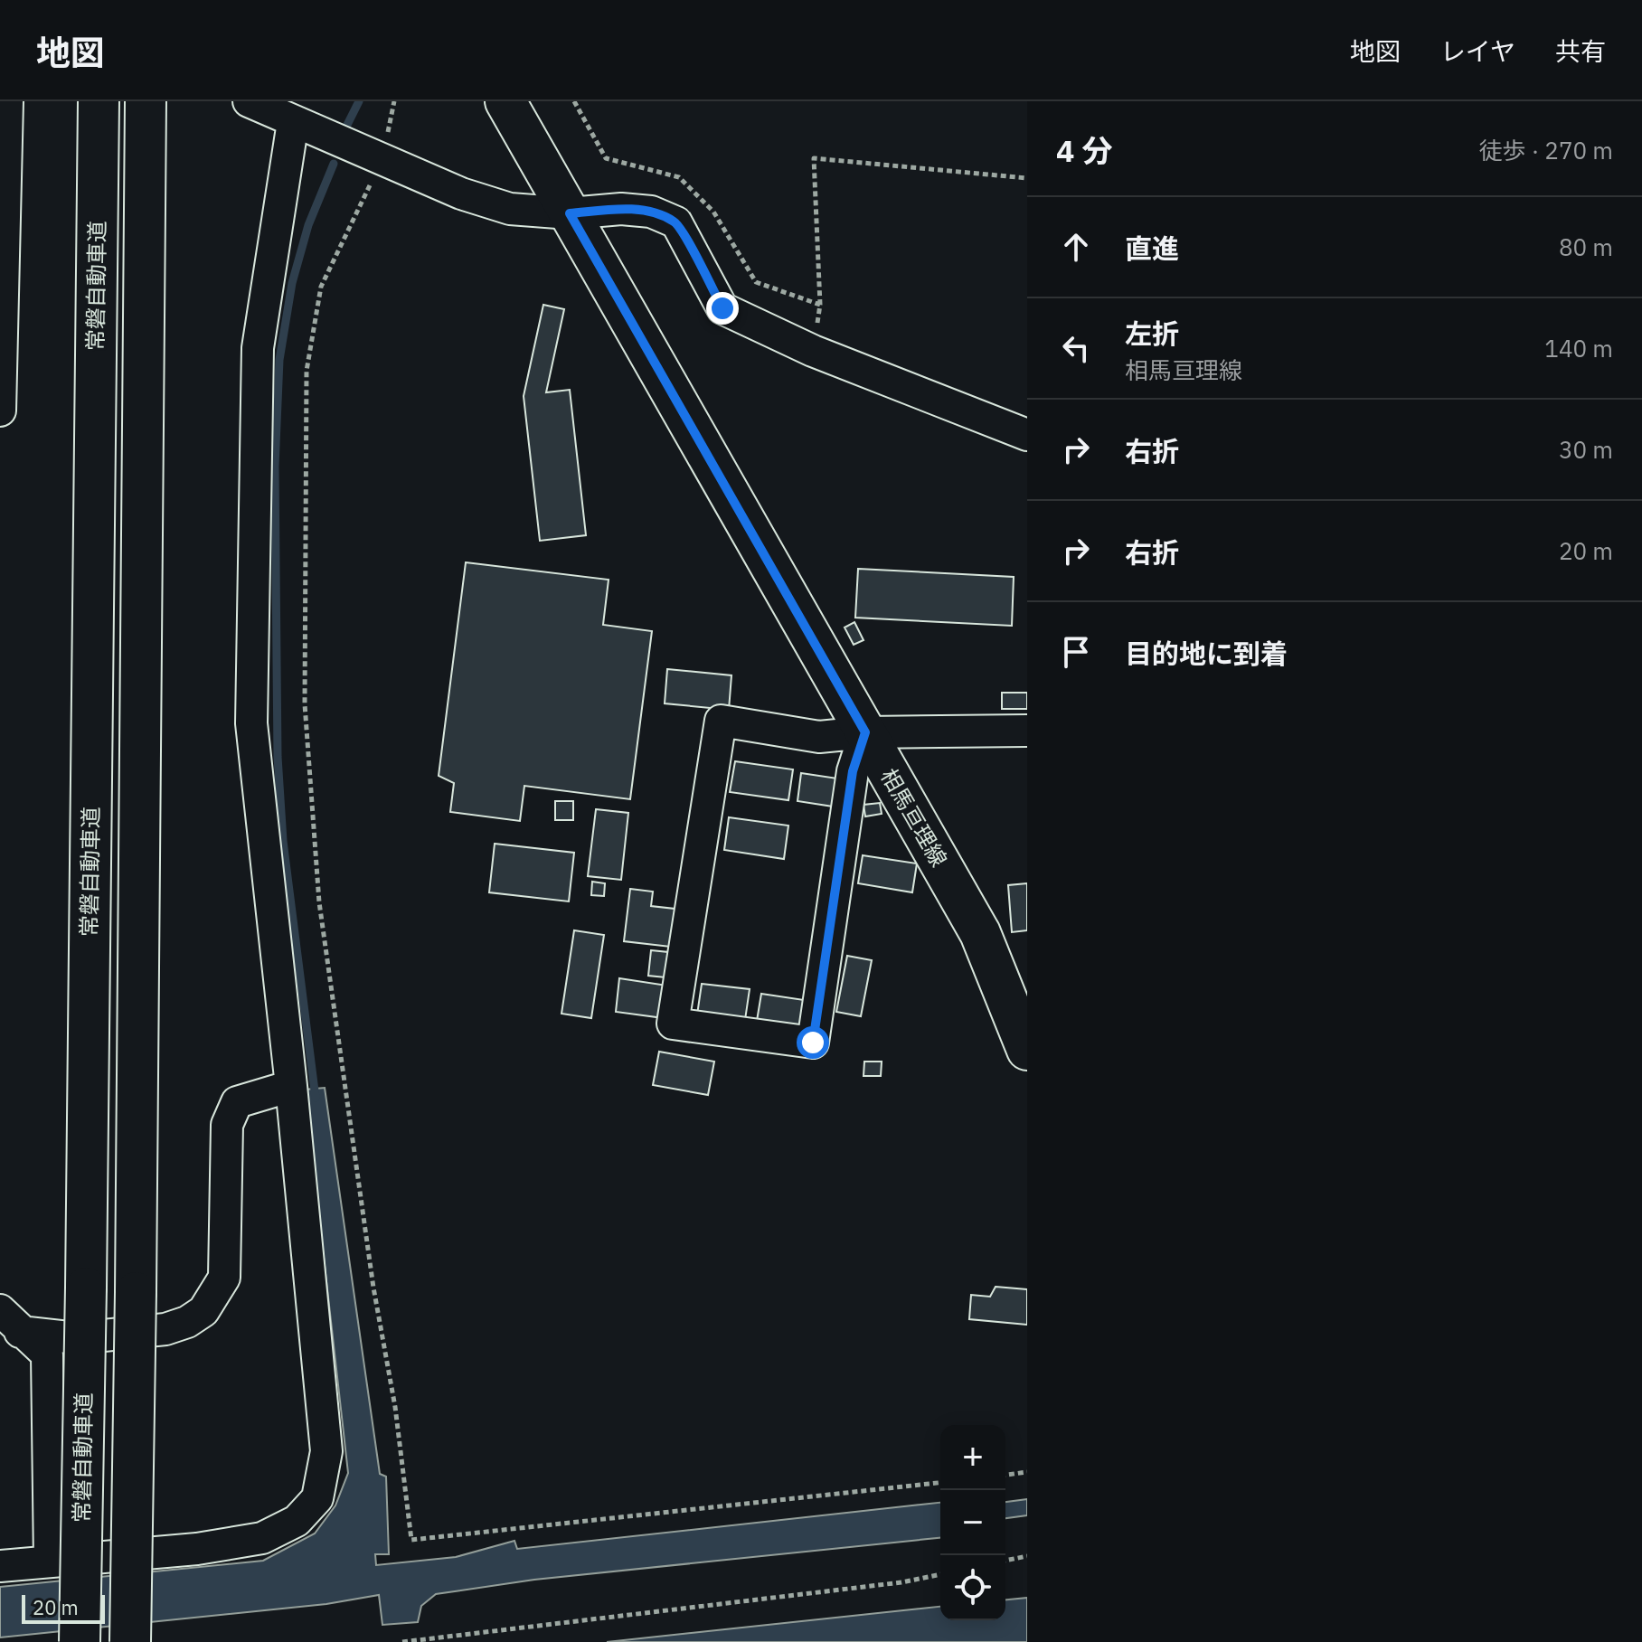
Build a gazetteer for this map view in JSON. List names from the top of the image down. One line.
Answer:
{"streets":{"main road":["常磐自動車道","相馬亘理線"]},"scale_bar":"20 m","page":{"header":"地図","nav":["地図","レイヤ","共有"],"heading":["4 分","徒歩 · 270 m"],"list":[["直進","80 m"],["左折","相馬亘理線","140 m"],["右折","30 m"],["右折","20 m"],"目的地に到着"],"map_buttons":["+","−"],"scale":"20 m"}}
